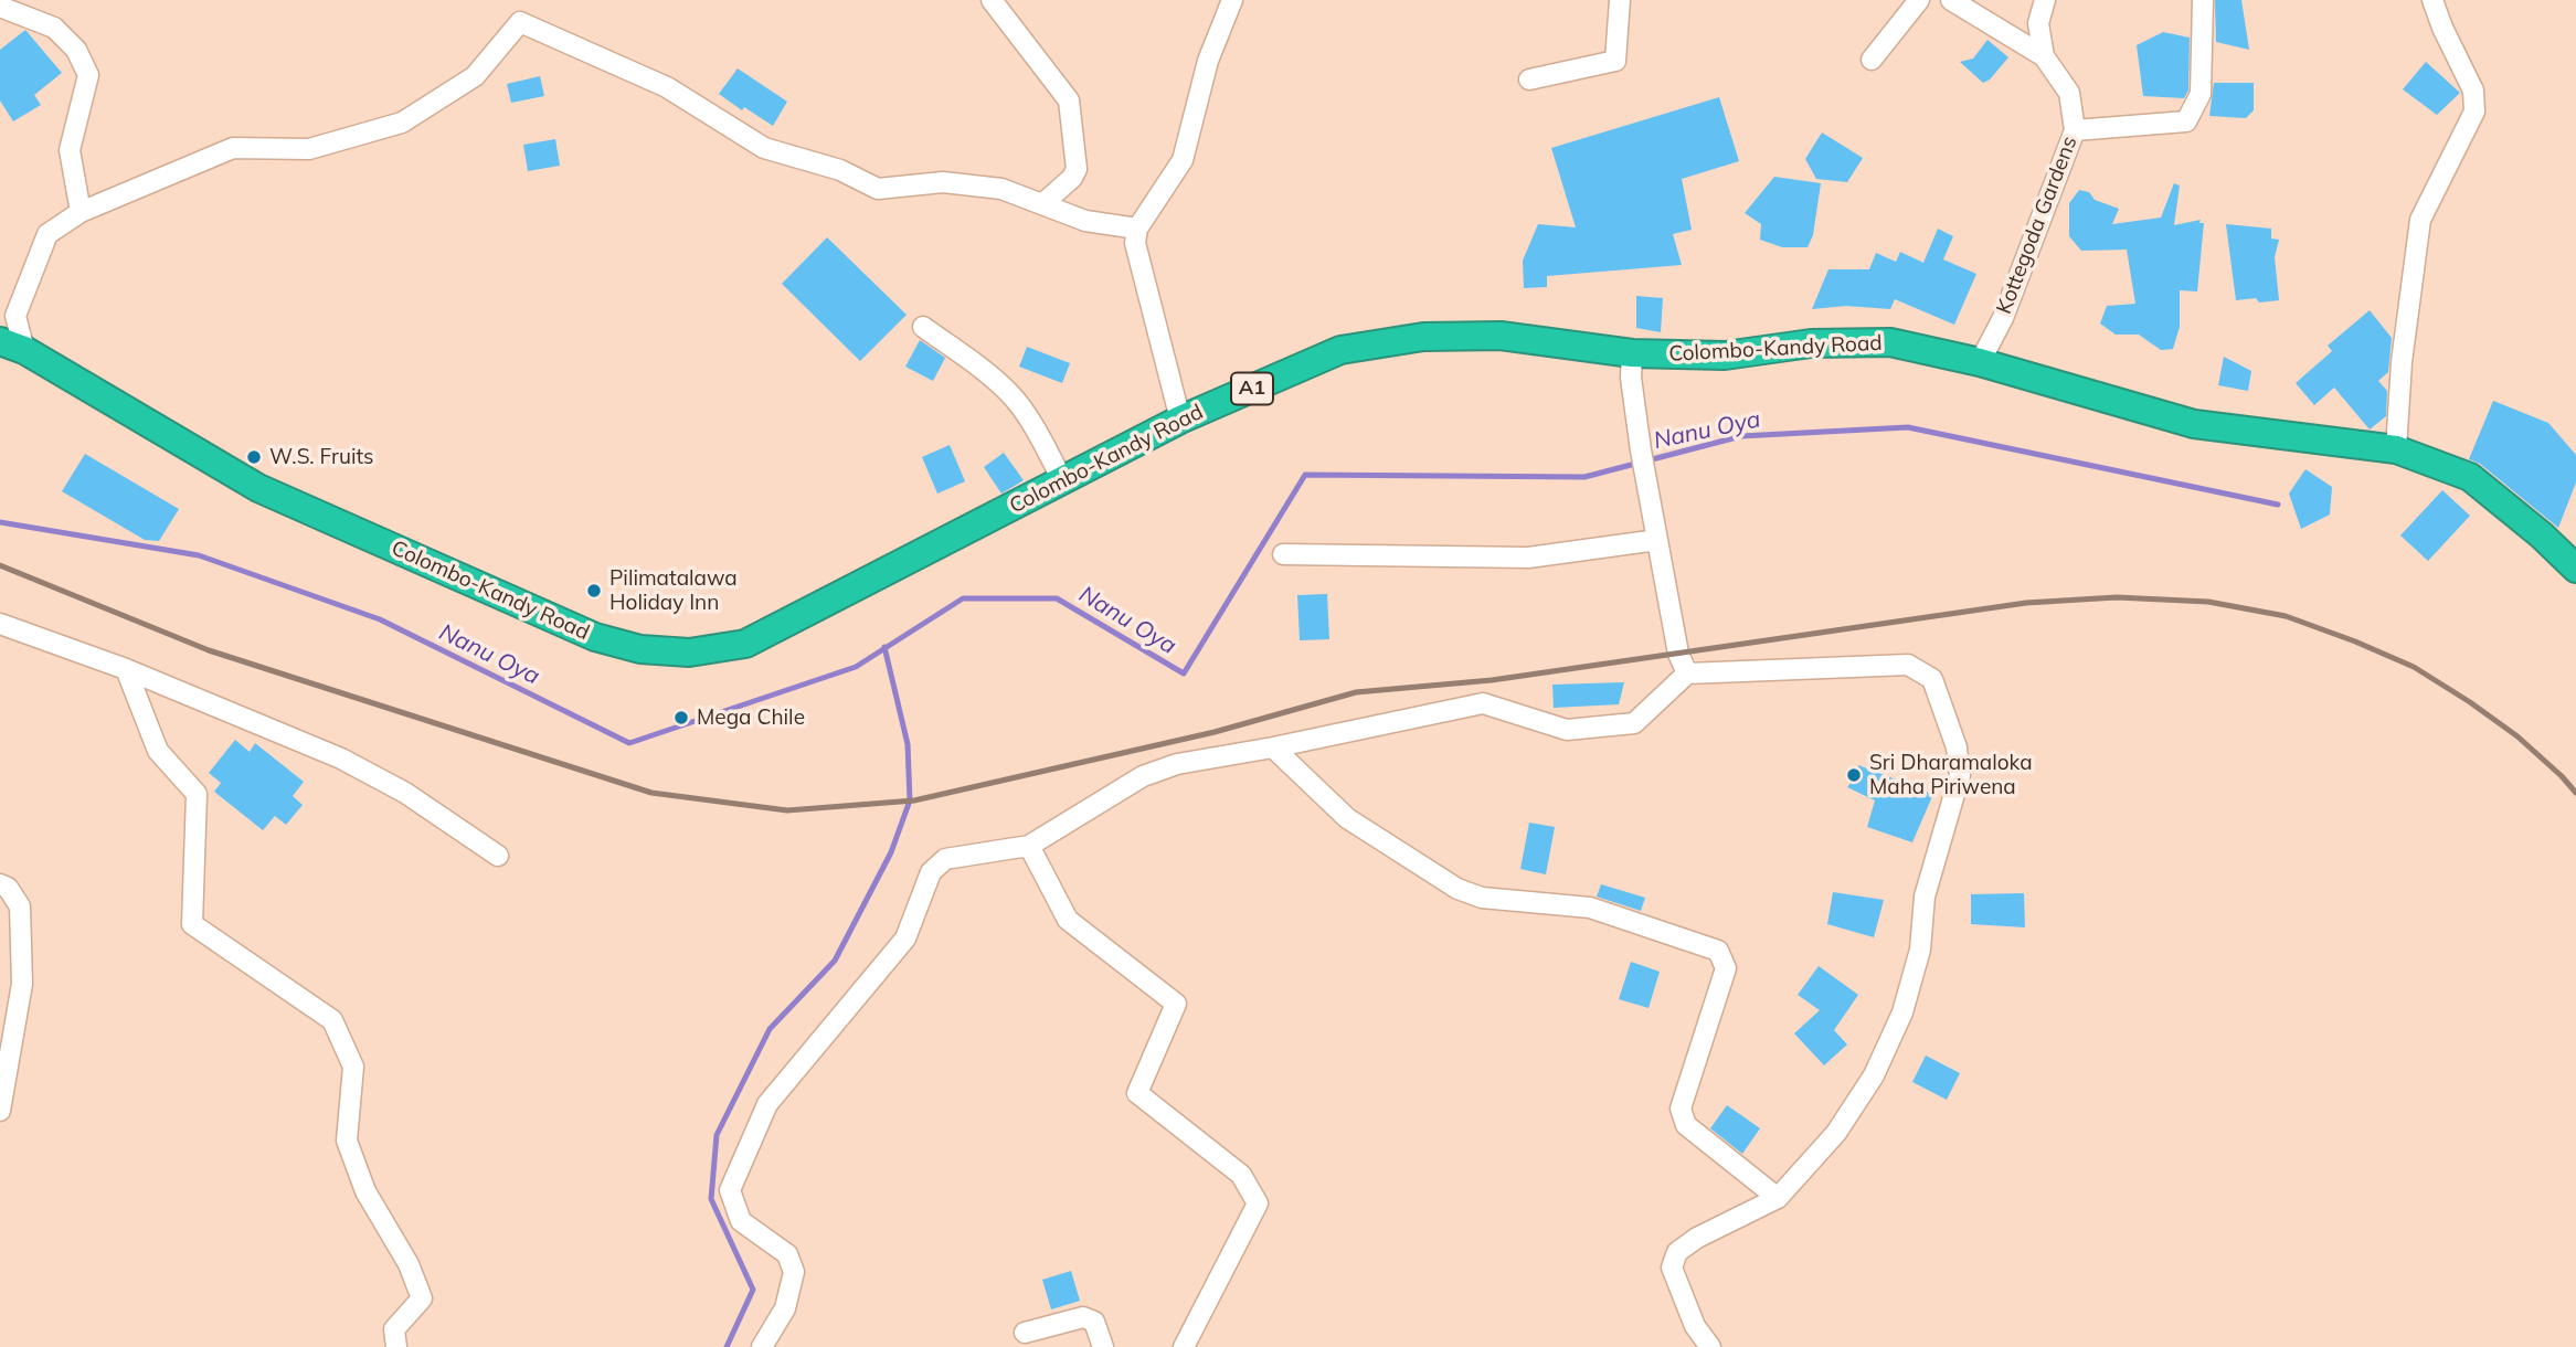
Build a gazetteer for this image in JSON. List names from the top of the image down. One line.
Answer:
{"streets":{"highway":["Colombo-Kandy Road","A1"],"street":["Kottegoda Gardens"]},"crossings":[["Kottegoda Gardens","Colombo-Kandy Road"]],"water":["Nanu Oya"],"places":["W.S. Fruits","Pilimatalawa Holiday Inn","Mega Chile","Sri Dharamaloka Maha Piriwena"]}
